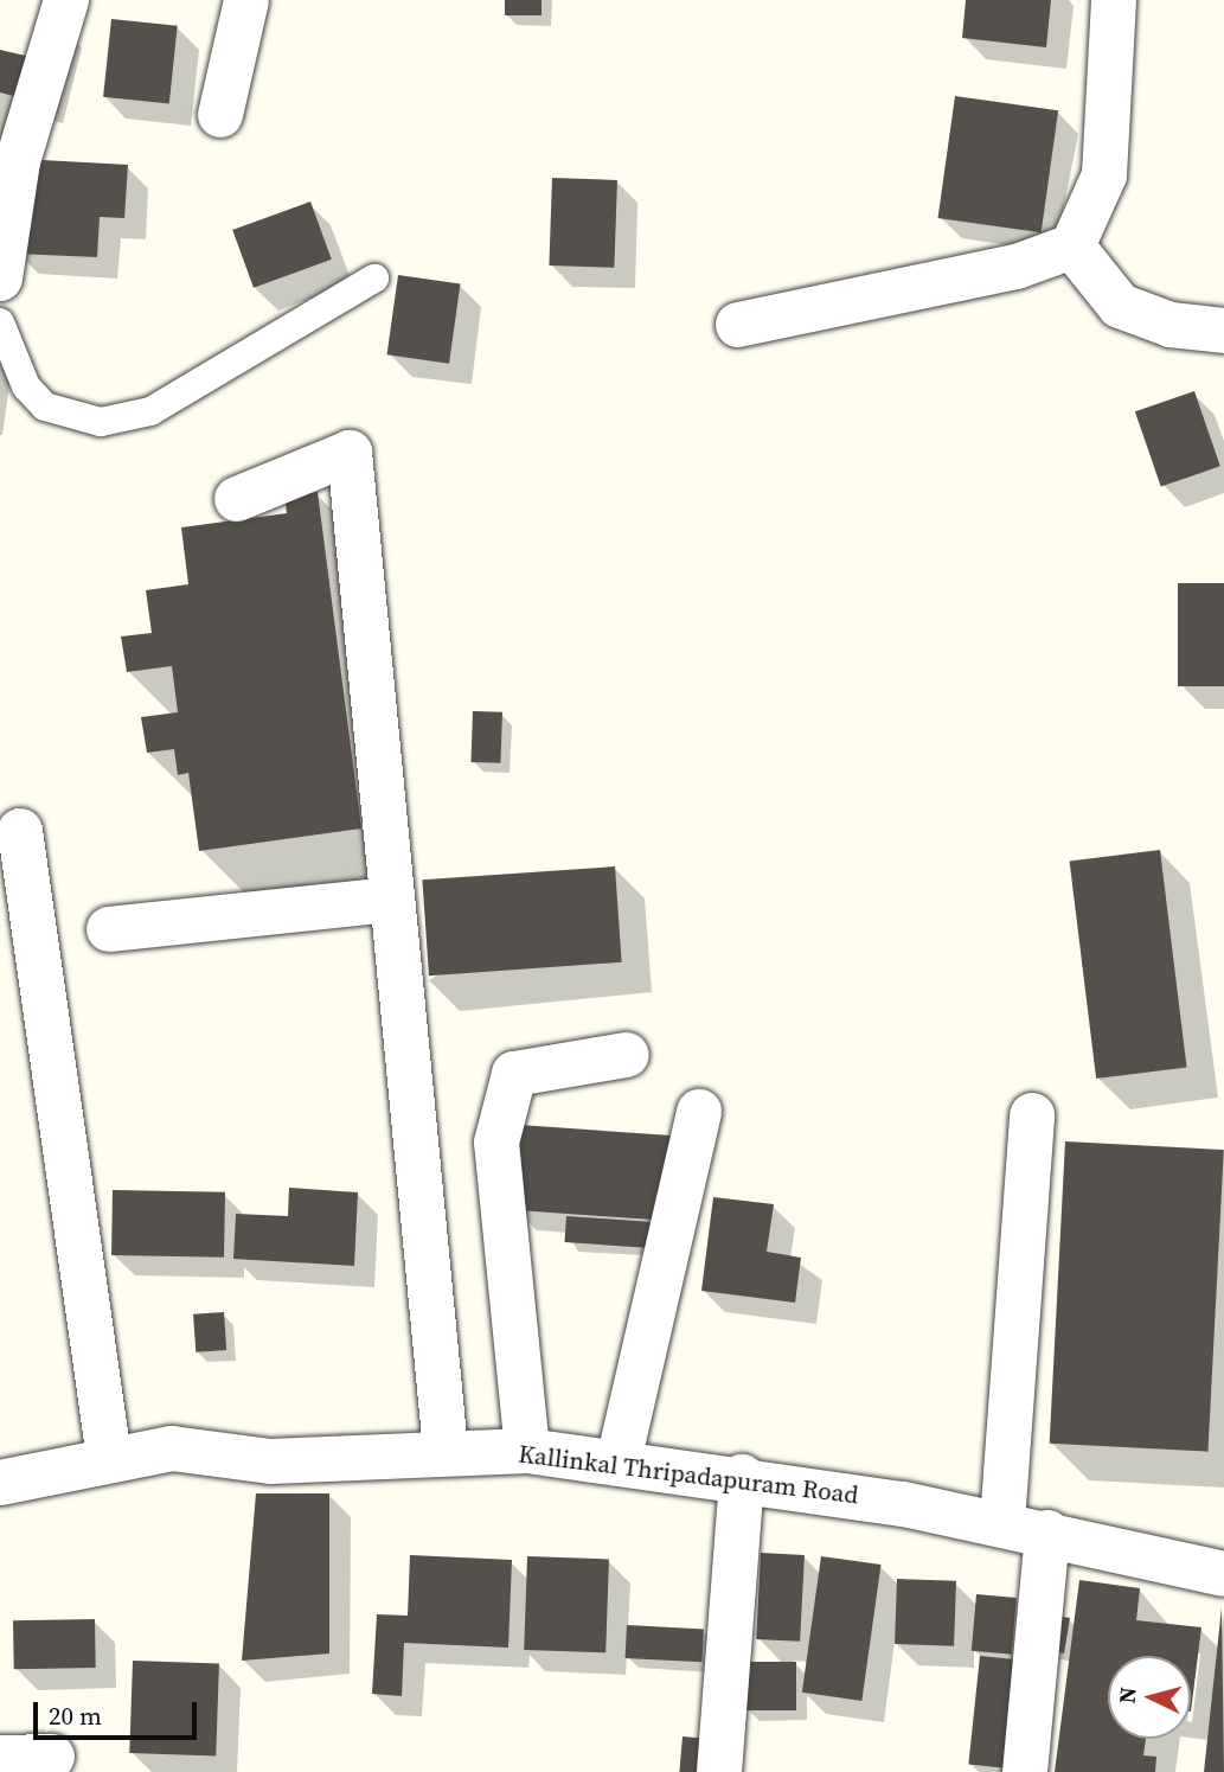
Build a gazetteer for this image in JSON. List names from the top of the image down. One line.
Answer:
{"streets":{"street":["Kallinkal Thripadapuram Road"]},"scale_bar":"20 m","north":"left"}
